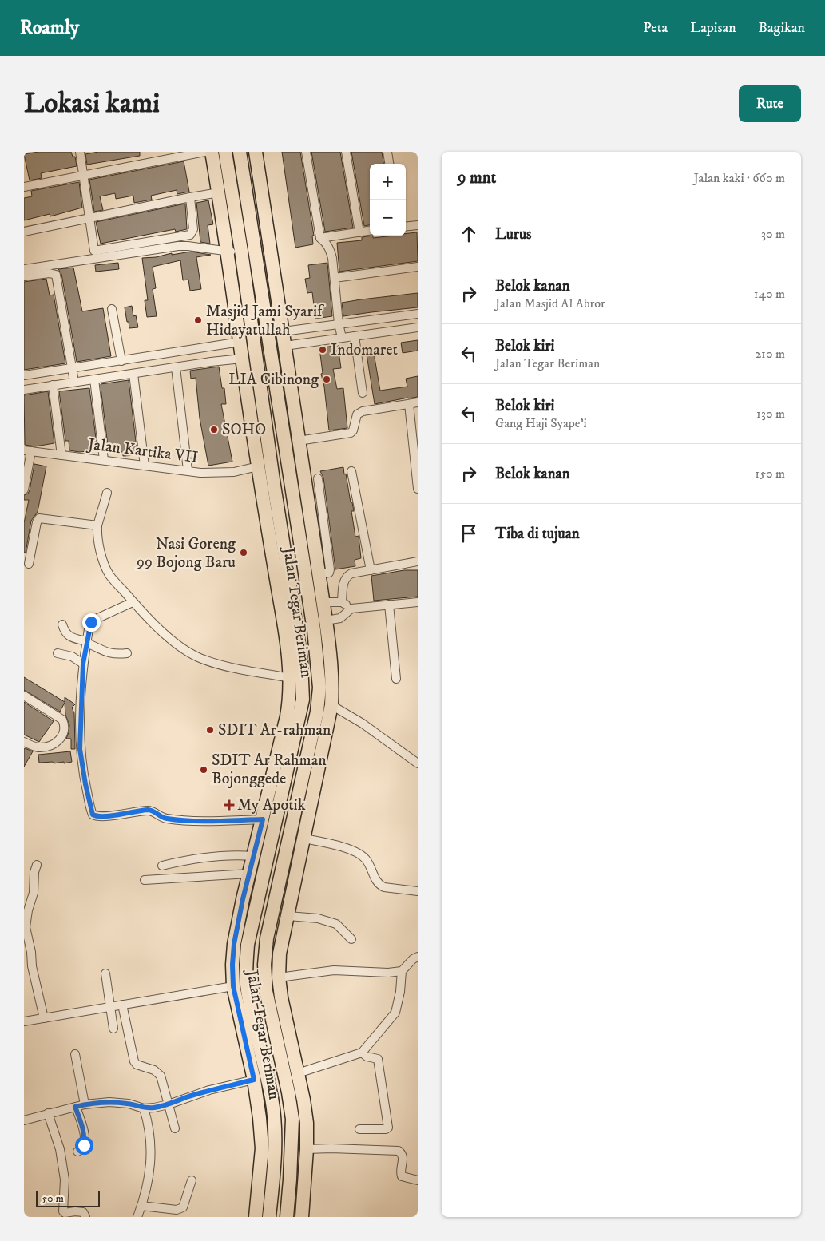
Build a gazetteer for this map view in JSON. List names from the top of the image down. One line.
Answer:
{"streets":{"main road":["Jalan Tegar Beriman"],"street":["Jalan Kartika VII"]},"crossings":[["Jalan Kartika VII","Jalan Tegar Beriman"]],"places":{"other":["Masjid Jami Syarif Hidayatullah","Indomaret","LIA Cibinong","SOHO","Nasi Goreng 99 Bojong Baru","SDIT Ar-rahman","SDIT Ar Rahman Bojonggede"],"health":["My Apotik"]},"scale_bar":"50 m","page":{"header":"Roamly","nav":["Peta","Lapisan","Bagikan"],"buttons":"Rute","title":"Lokasi kami","heading":["9 mnt","Jalan kaki · 660 m"],"map_buttons":["+","−"],"list":[["Lurus","30 m"],["Belok kanan","Jalan Masjid Al Abror","140 m"],["Belok kiri","Jalan Tegar Beriman","210 m"],["Belok kiri","Gang Haji Syape'i","130 m"],["Belok kanan","150 m"],"Tiba di tujuan"],"scale":"50 m"}}
